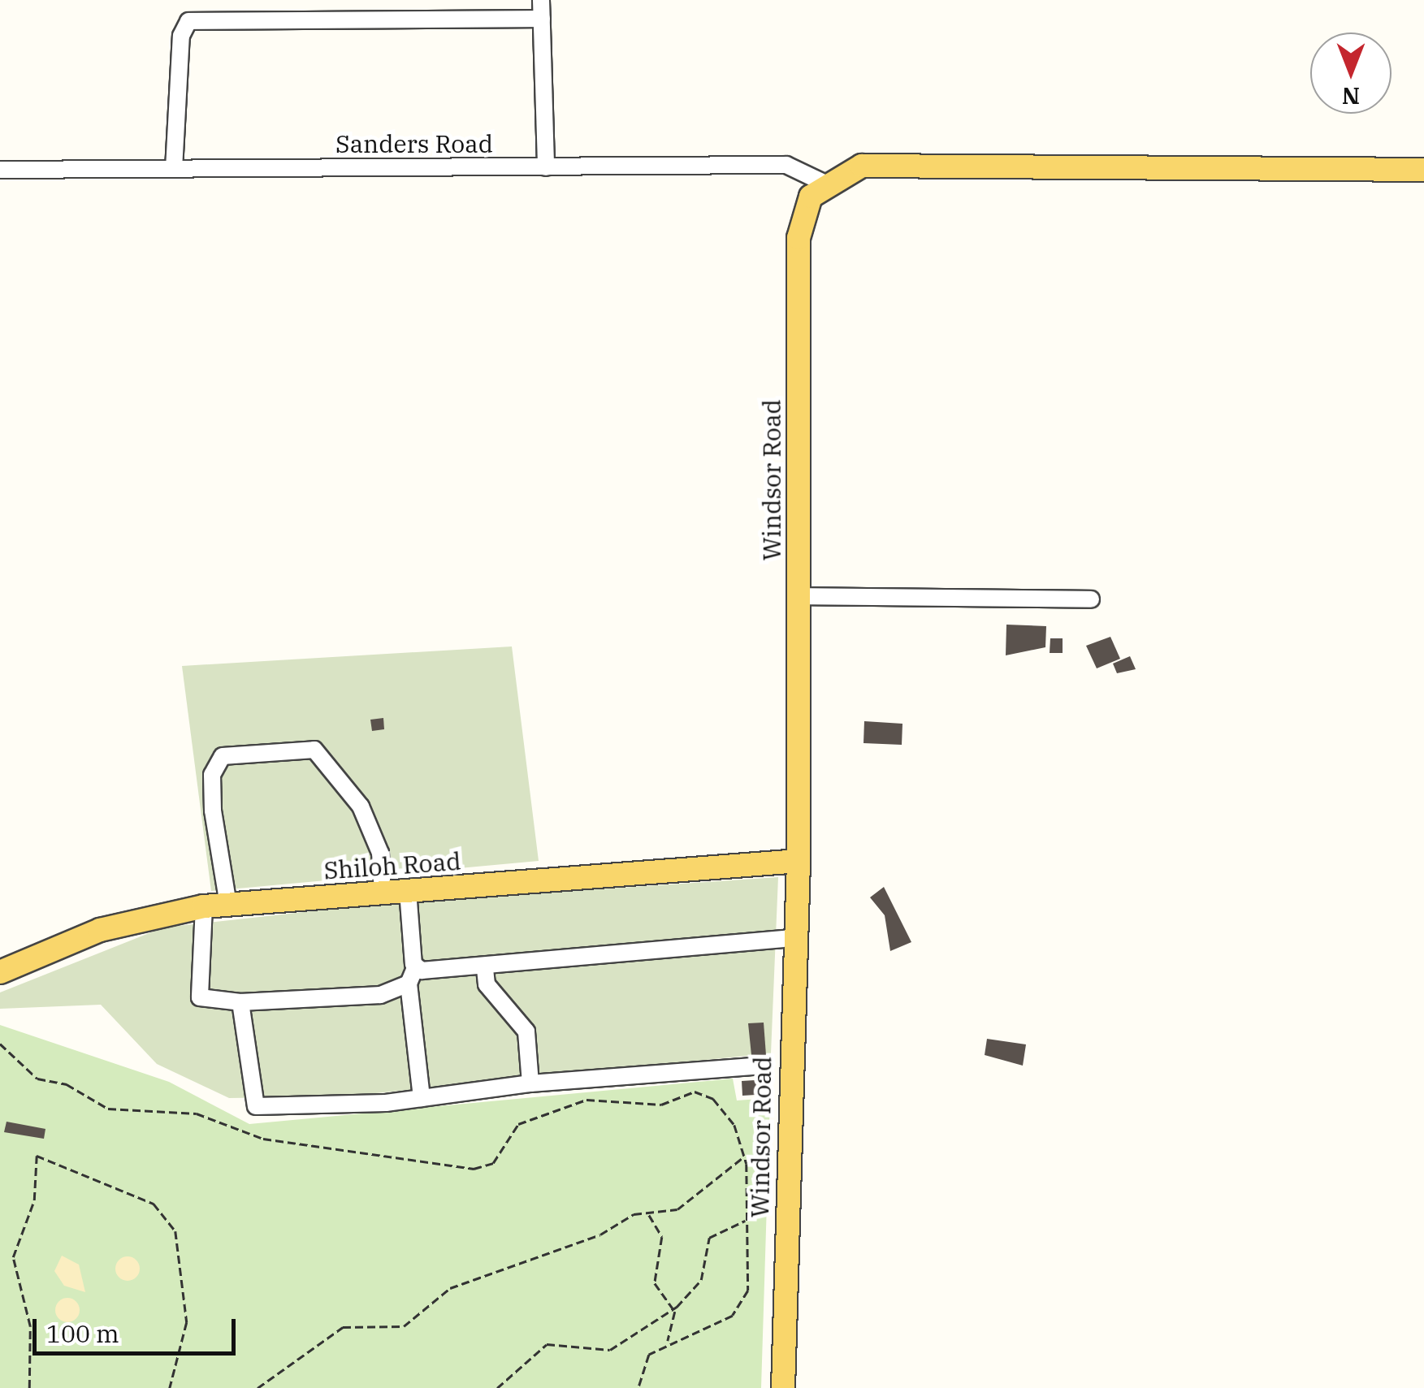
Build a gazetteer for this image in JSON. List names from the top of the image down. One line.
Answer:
{"streets":{"main road":["Windsor Road","Shiloh Road"],"street":["Sanders Road"]},"crossings":[["Sanders Road","Windsor Road"],["Windsor Road","Shiloh Road"]],"scale_bar":"100 m","north":"bottom"}
